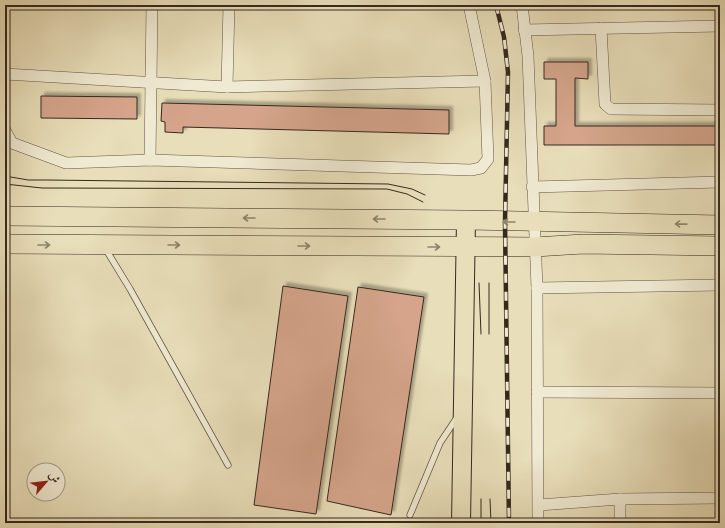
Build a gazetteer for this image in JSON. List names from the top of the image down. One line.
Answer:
{"north":"top right"}
